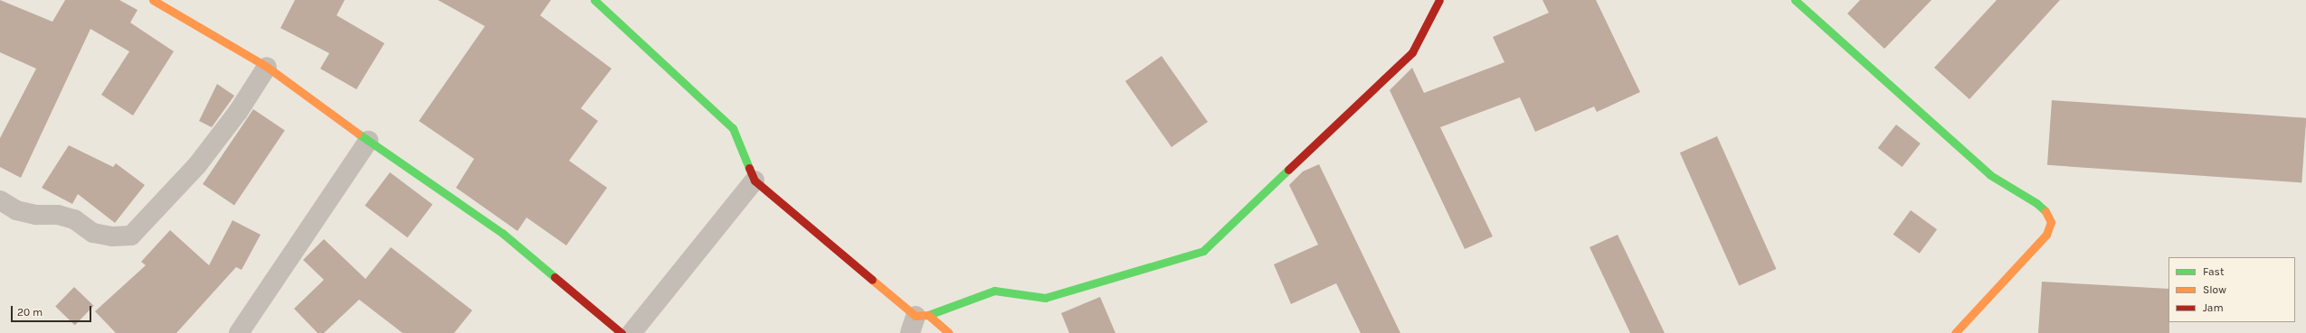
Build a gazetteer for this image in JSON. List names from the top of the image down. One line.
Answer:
{"legend":["Fast","Slow","Jam"],"scale_bar":"20 m"}
